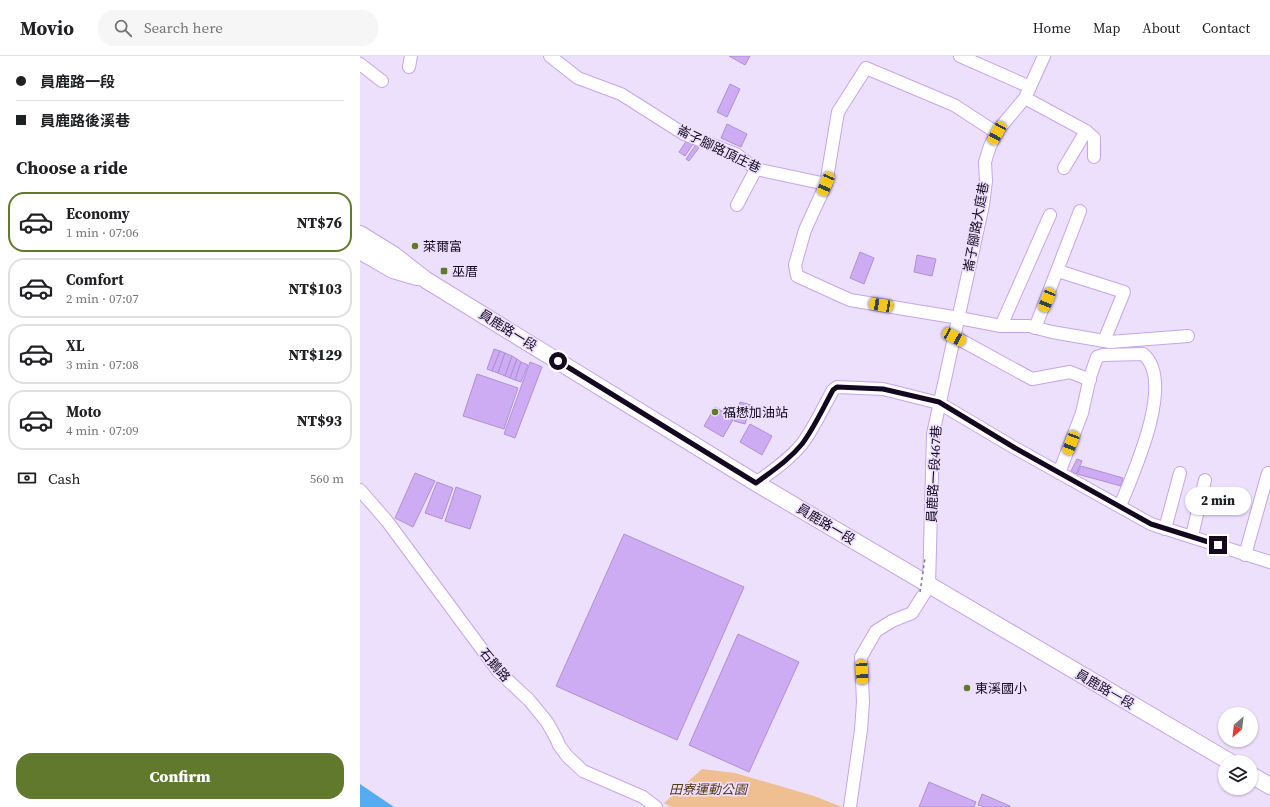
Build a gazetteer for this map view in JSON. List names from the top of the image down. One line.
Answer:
{"streets":{"main road":["員鹿路一段"],"street":["崙子腳路頂庄巷","崙子腳路大庭巷","員鹿路一段467巷","石鵝路"]},"crossings":[["崙子腳路大庭巷","員鹿路一段467巷"],["員鹿路一段","員鹿路一段467巷"]],"parks":["田寮運動公園"],"places":{"other":["萊爾富","福懋加油站","東溪國小"],"transit":["巫厝"]},"north":"bottom left","page":{"header":"Movio","search":"Search here","nav":["Home","Map","About","Contact"],"banner":["員鹿路一段","員鹿路後溪巷"],"heading":"Choose a ride","list":[{"name":"Economy","note":"1 min · 07:06","value":"NT$76"},{"name":"Comfort","note":"2 min · 07:07","value":"NT$103"},{"name":"XL","note":"3 min · 07:08","value":"NT$129"},{"name":"Moto","note":"4 min · 07:09","value":"NT$93"}],"pay":["Cash","560 m"],"bubble":"2 min","buttons":"Confirm"}}
